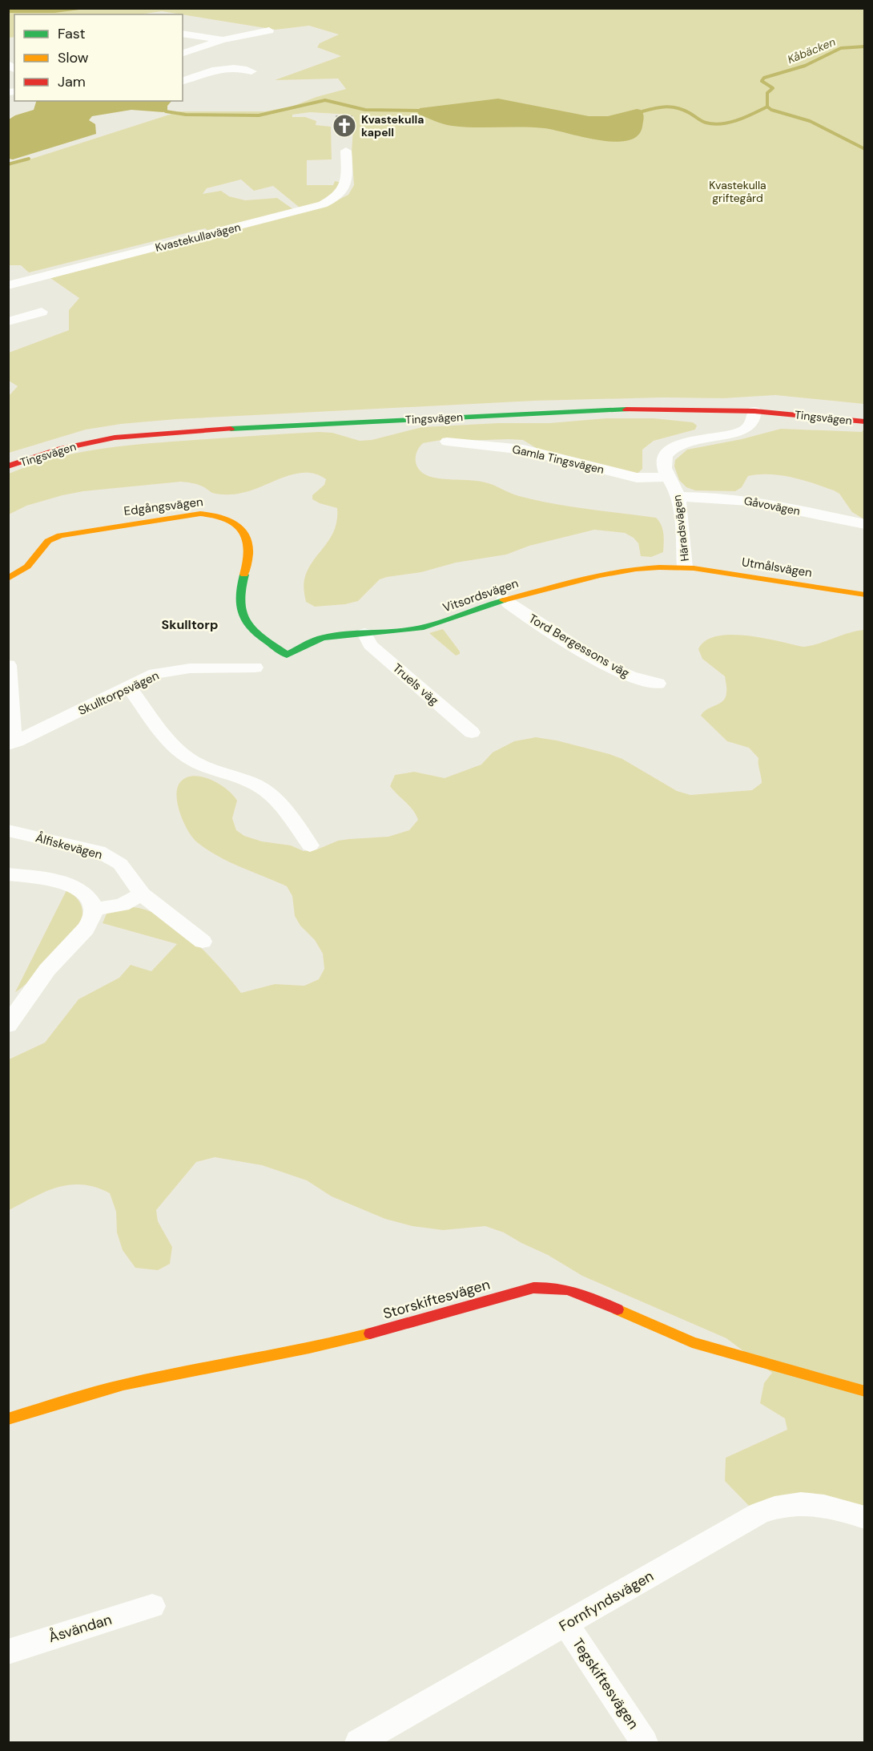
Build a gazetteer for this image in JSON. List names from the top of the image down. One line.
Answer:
{"streets":{"street":["Kvastekullavägen","Tingsvägen","Gamla Tingsvägen","Gåvovägen","Edgångsvägen","Häradsvägen","Utmålsvägen","Vitsordsvägen","Tord Bergessons väg","Truels väg","Skulltorpsvägen","Ålfiskevägen","Storskiftesvägen","Fornfyndsvägen","Åsvändan","Tegskiftesvägen"]},"crossings":[["Tingsvägen","Häradsvägen"],["Gamla Tingsvägen","Häradsvägen"],["Gåvovägen","Häradsvägen"],["Edgångsvägen","Vitsordsvägen"],["Häradsvägen","Utmålsvägen"],["Häradsvägen","Vitsordsvägen"],["Utmålsvägen","Vitsordsvägen"],["Vitsordsvägen","Tord Bergessons väg"],["Vitsordsvägen","Truels väg"],["Fornfyndsvägen","Tegskiftesvägen"]],"districts":["Skulltorp"],"water":["Kåbäcken"],"parks":["Kvastekulla griftegård"],"places":{"church":["Kvastekulla kapell"]},"legend":["Fast","Slow","Jam"]}
